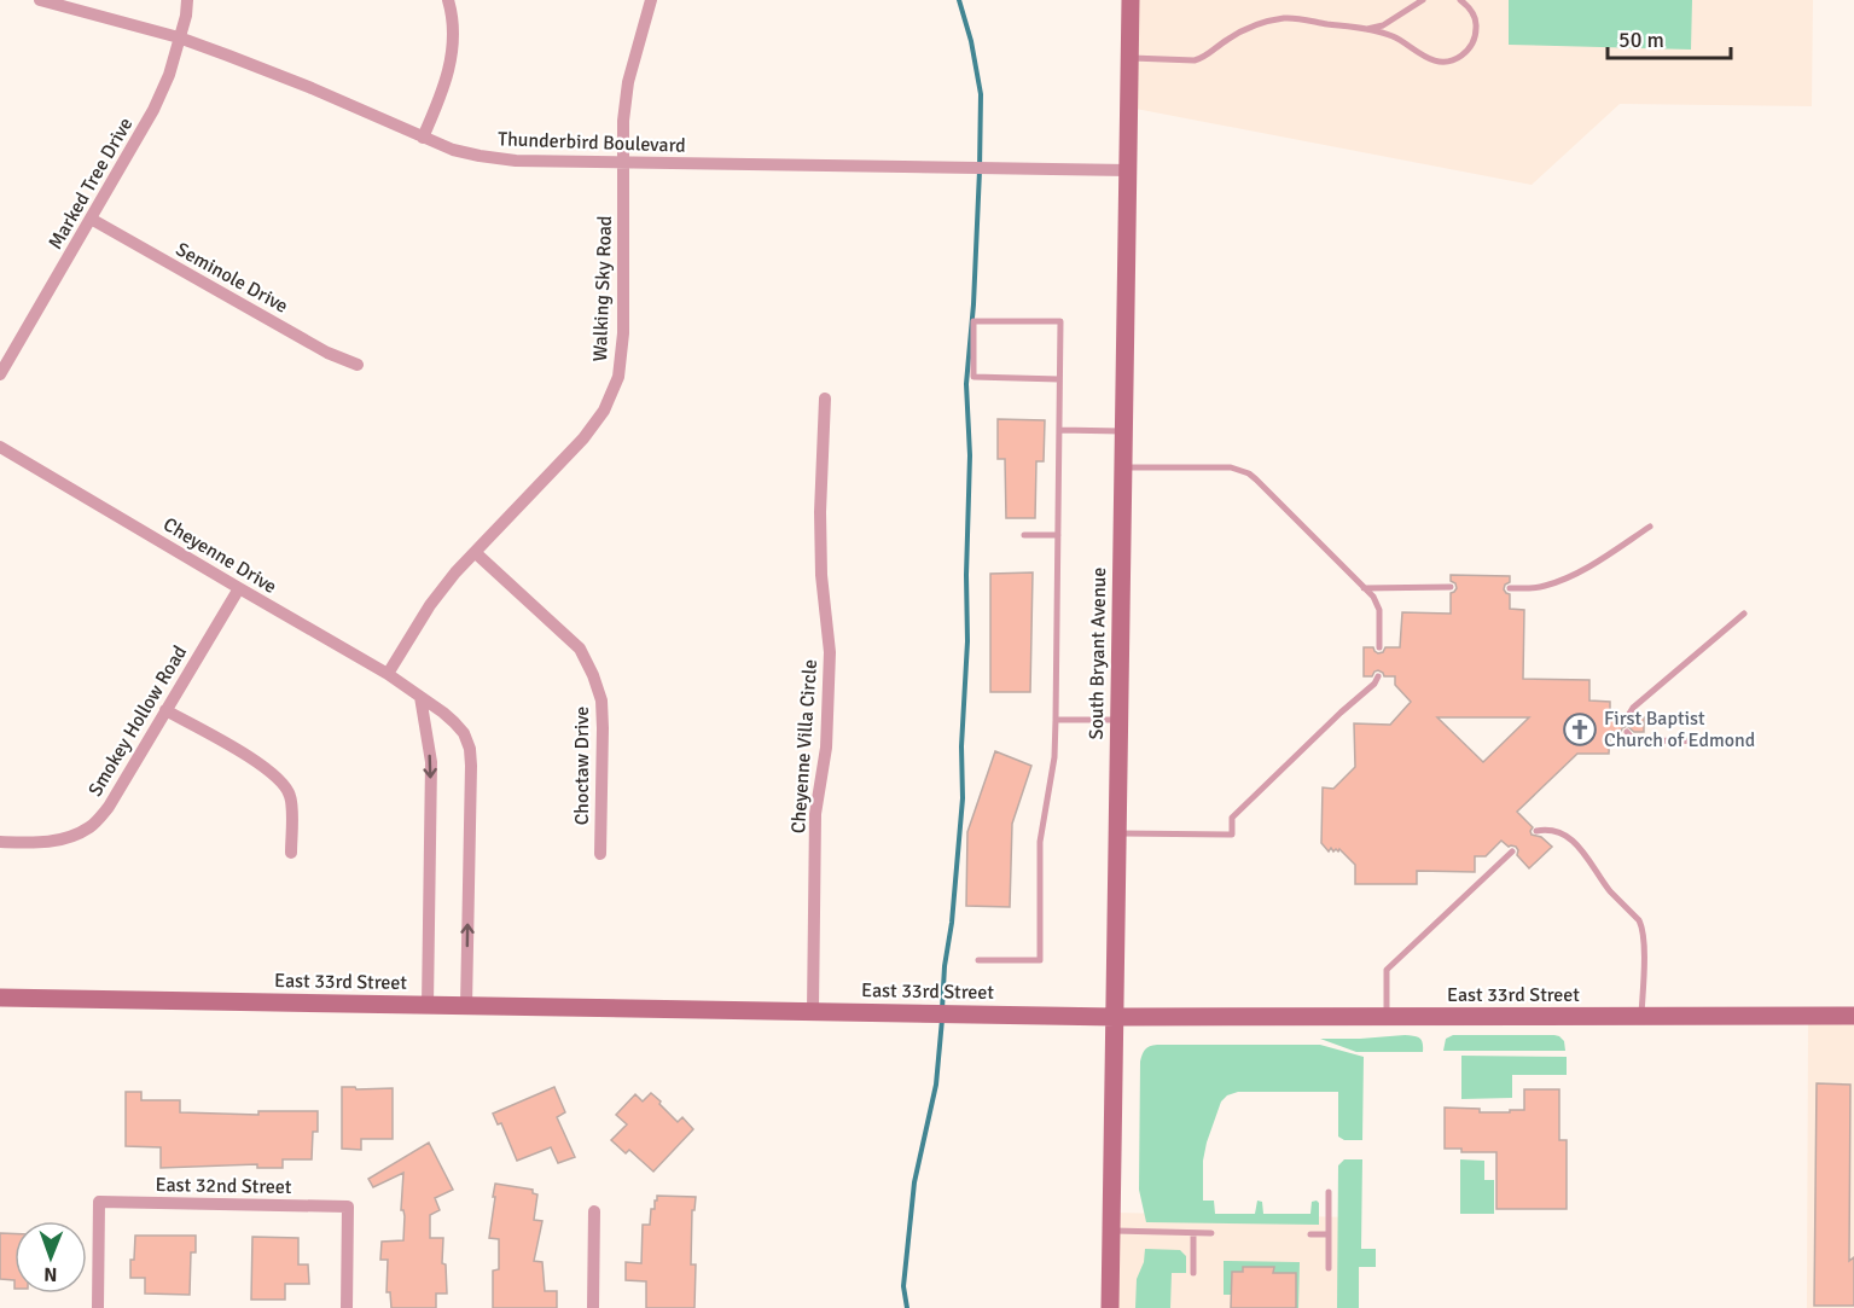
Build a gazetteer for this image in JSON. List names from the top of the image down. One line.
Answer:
{"streets":{"street":["Thunderbird Boulevard","Marked Tree Drive","Seminole Drive","Walking Sky Road","Cheyenne Drive","South Bryant Avenue","Smokey Hollow Road","Cheyenne Villa Circle","Choctaw Drive","East 33rd Street","East 32nd Street"]},"crossings":[["Thunderbird Boulevard","Marked Tree Drive"],["Thunderbird Boulevard","Walking Sky Road"],["Thunderbird Boulevard","South Bryant Avenue"],["Marked Tree Drive","Seminole Drive"],["Walking Sky Road","Cheyenne Drive"],["Walking Sky Road","Choctaw Drive"],["Cheyenne Drive","Smokey Hollow Road"],["Cheyenne Drive","East 33rd Street"],["South Bryant Avenue","East 33rd Street"],["Cheyenne Villa Circle","East 33rd Street"]],"places":{"church":["First Baptist Church of Edmond"]},"scale_bar":"50 m","north":"bottom"}
